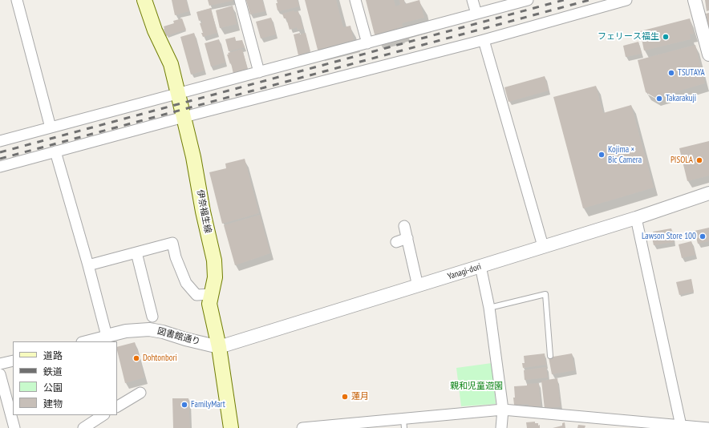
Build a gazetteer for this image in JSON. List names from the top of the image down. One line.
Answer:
{"streets":{"main road":["伊奈福生線"],"street":["Yanagi-dori","図書館通り"]},"crossings":[["伊奈福生線","Yanagi-dori"],["伊奈福生線","図書館通り"],["Yanagi-dori","図書館通り"]],"parks":["親和児童遊園"],"places":["フェリース福生","TSUTAYA","Takarakuji","Kojima × Bic Camera","PISOLA","Lawson Store 100","Dohtonbori","蓮月","FamilyMart"],"legend":["道路","鉄道","公園","建物"]}
